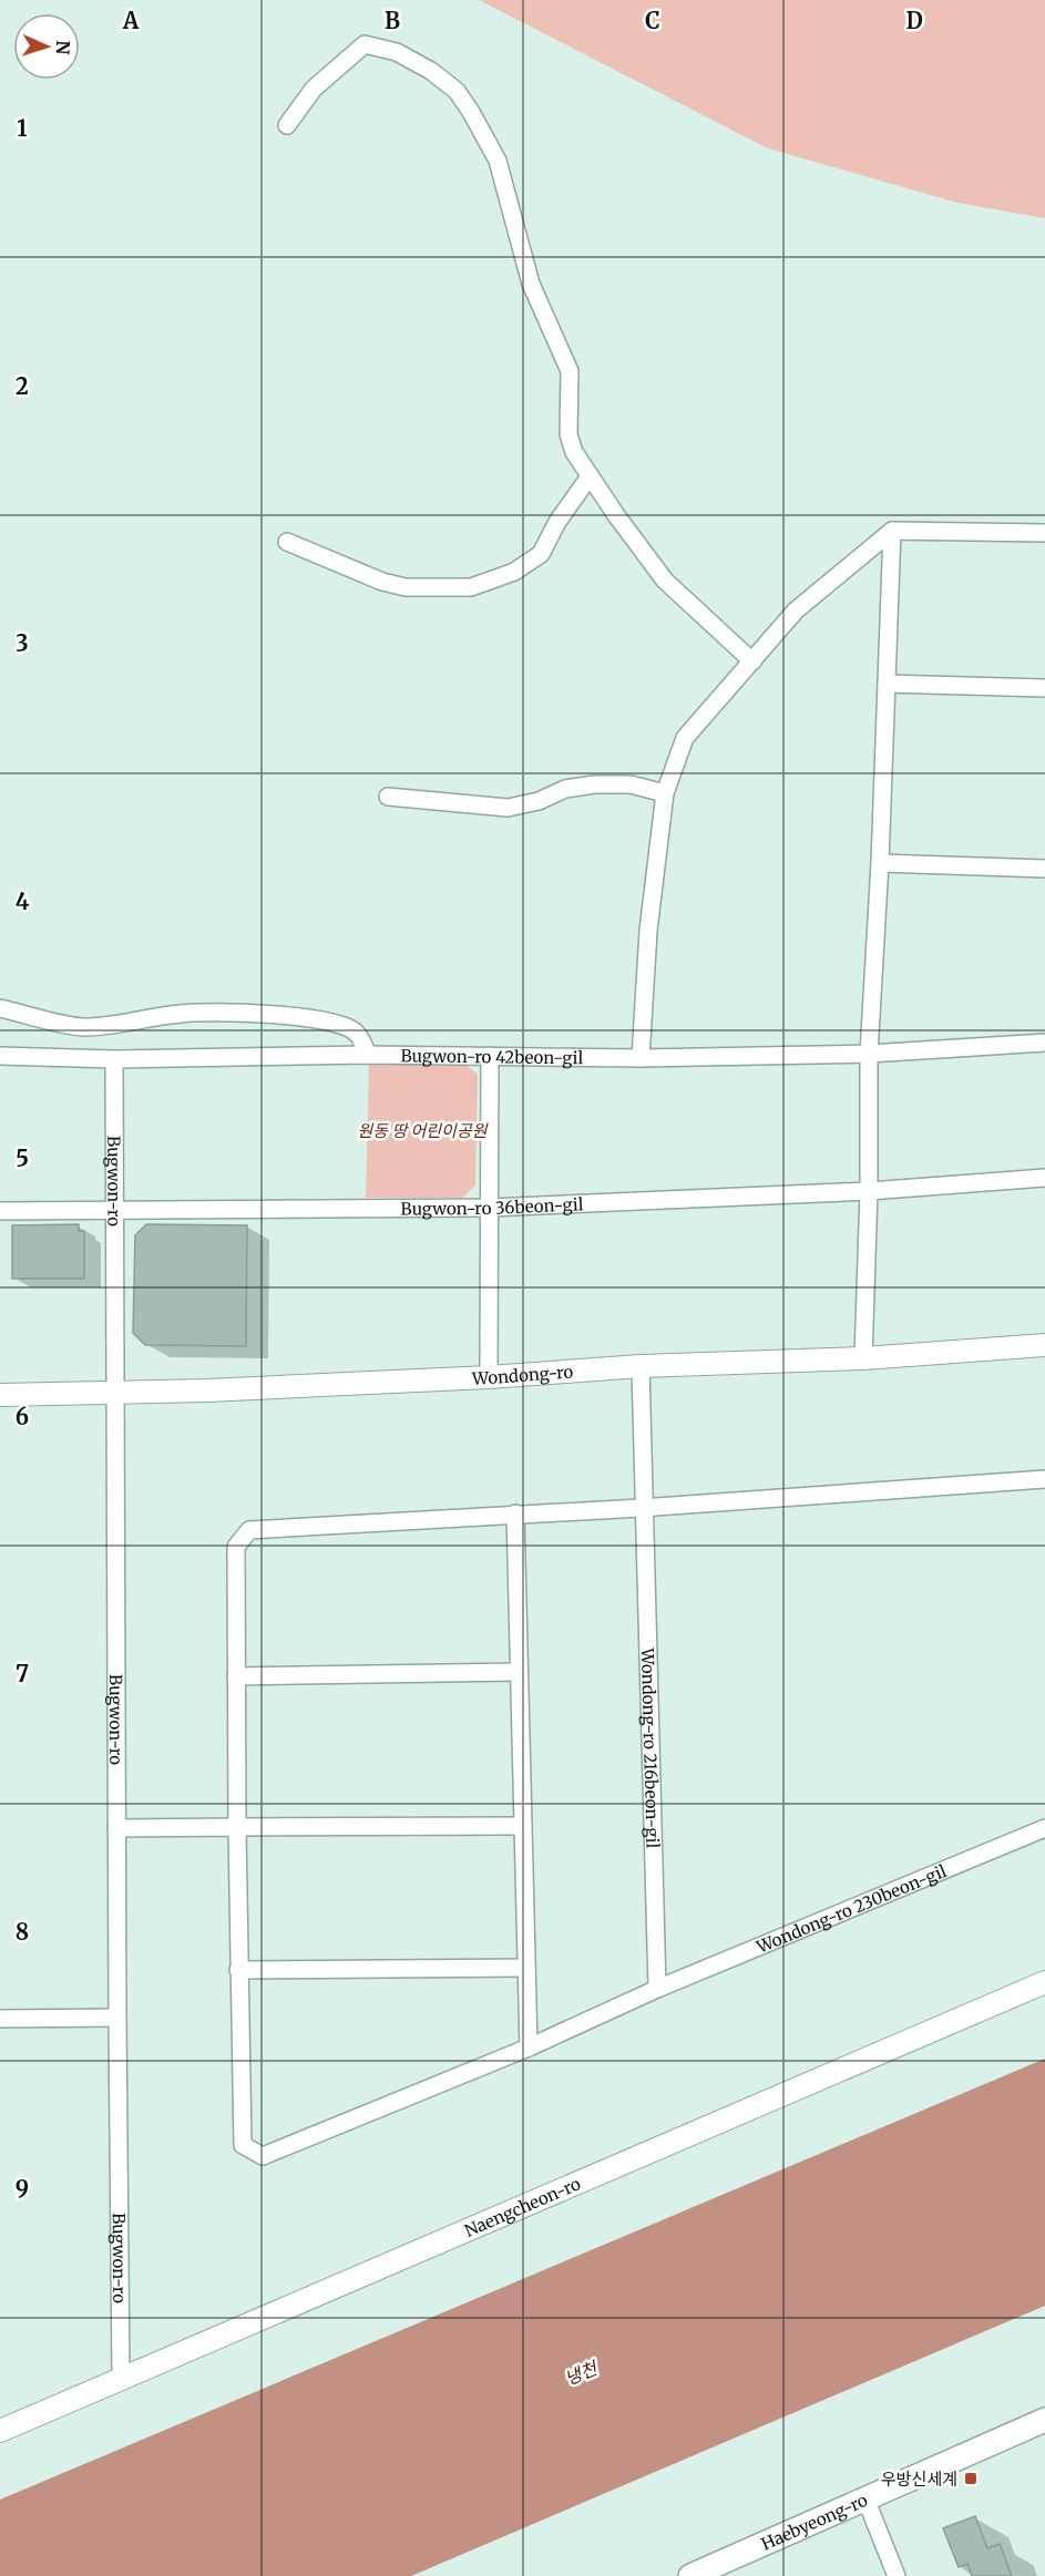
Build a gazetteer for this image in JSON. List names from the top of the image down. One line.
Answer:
{"streets":{"main road":["Haebyeong-ro"],"street":["Bugwon-ro 42beon-gil","Bugwon-ro","Bugwon-ro 36beon-gil","Wondong-ro","Wondong-ro 216beon-gil","Wondong-ro 230beon-gil","Naengcheon-ro"]},"crossings":[["Bugwon-ro 42beon-gil","Bugwon-ro"],["Bugwon-ro","Bugwon-ro 36beon-gil"],["Bugwon-ro","Wondong-ro"],["Bugwon-ro","Naengcheon-ro"],["Wondong-ro","Wondong-ro 216beon-gil"],["Wondong-ro 216beon-gil","Wondong-ro 230beon-gil"]],"water":["냉천"],"parks":["원동 땅 어린이공원"],"places":{"transit":["우방신세계"]},"north":"right","grid":{"columns":["A","B","C","D"],"rows":["1","2","3","4","5","6","7","8","9"]}}
